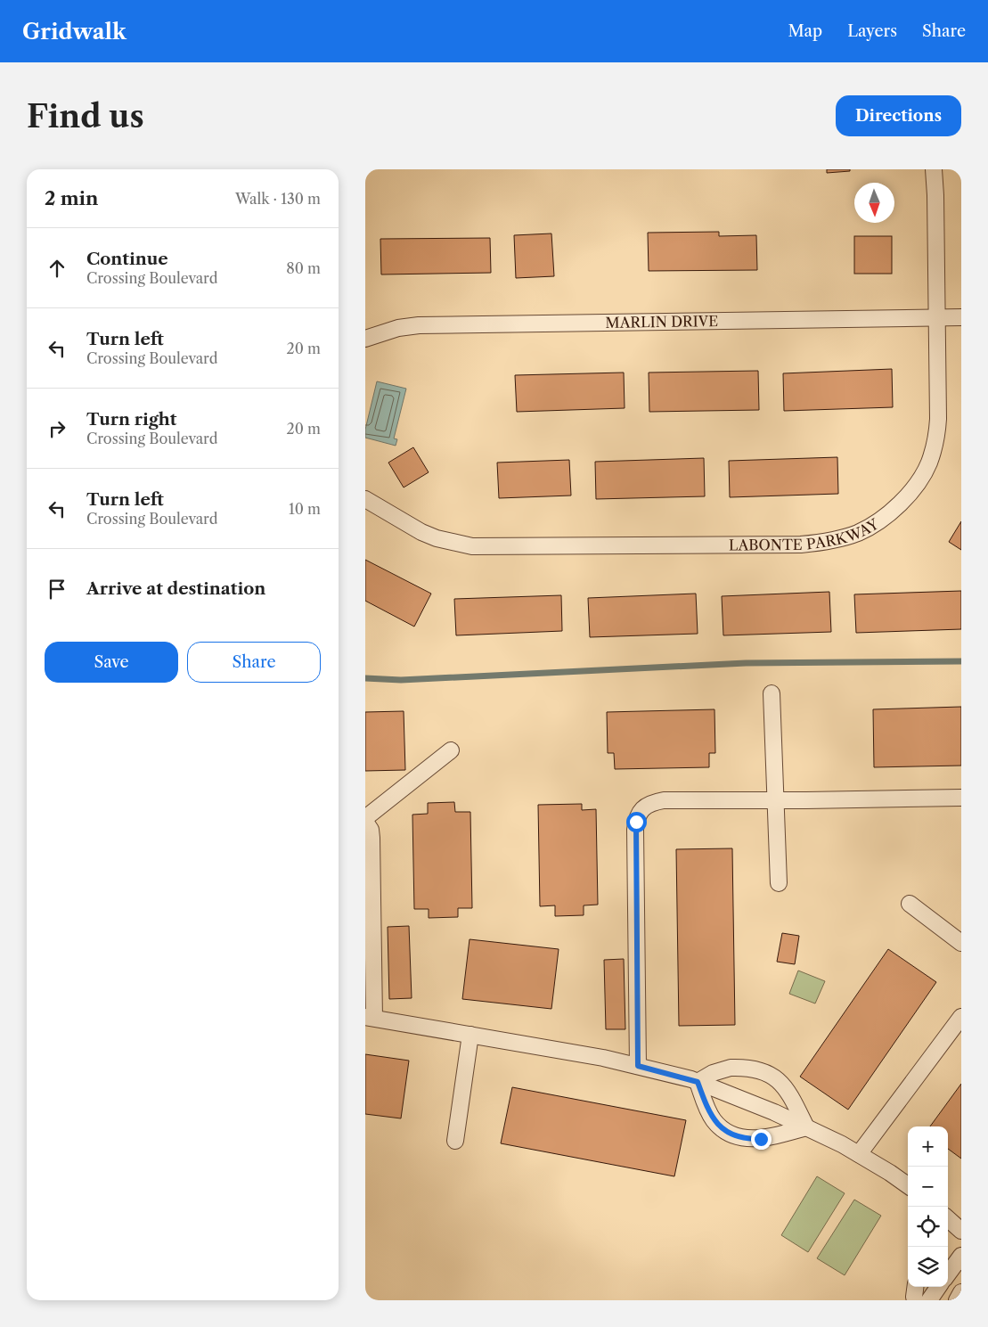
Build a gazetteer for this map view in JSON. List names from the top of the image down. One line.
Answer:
{"streets":{"street":["MARLIN DRIVE","LABONTE PARKWAY"]},"crossings":[["MARLIN DRIVE","LABONTE PARKWAY"]],"north":"bottom","page":{"header":"Gridwalk","nav":["Map","Layers","Share"],"buttons":["Directions",["Save","Share"]],"title":"Find us","heading":["2 min","Walk · 130 m"],"list":[["Continue","Crossing Boulevard","80 m"],["Turn left","Crossing Boulevard","20 m"],["Turn right","Crossing Boulevard","20 m"],["Turn left","Crossing Boulevard","10 m"],"Arrive at destination"],"map_buttons":["+","−"]}}
